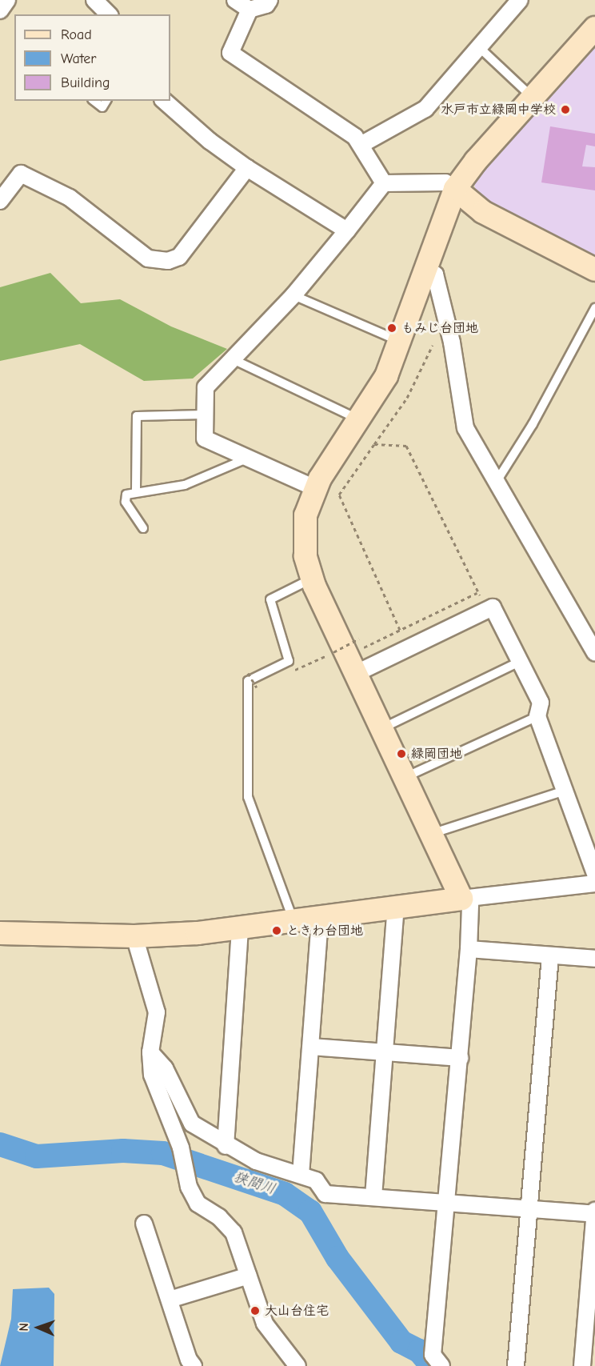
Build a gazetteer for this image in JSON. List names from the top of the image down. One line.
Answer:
{"water":["狭間川"],"places":["水戸市立緑岡中学校","もみじ台団地","緑岡団地","ときわ台団地","大山台住宅"],"legend":["Road","Water","Building"],"north":"left"}
